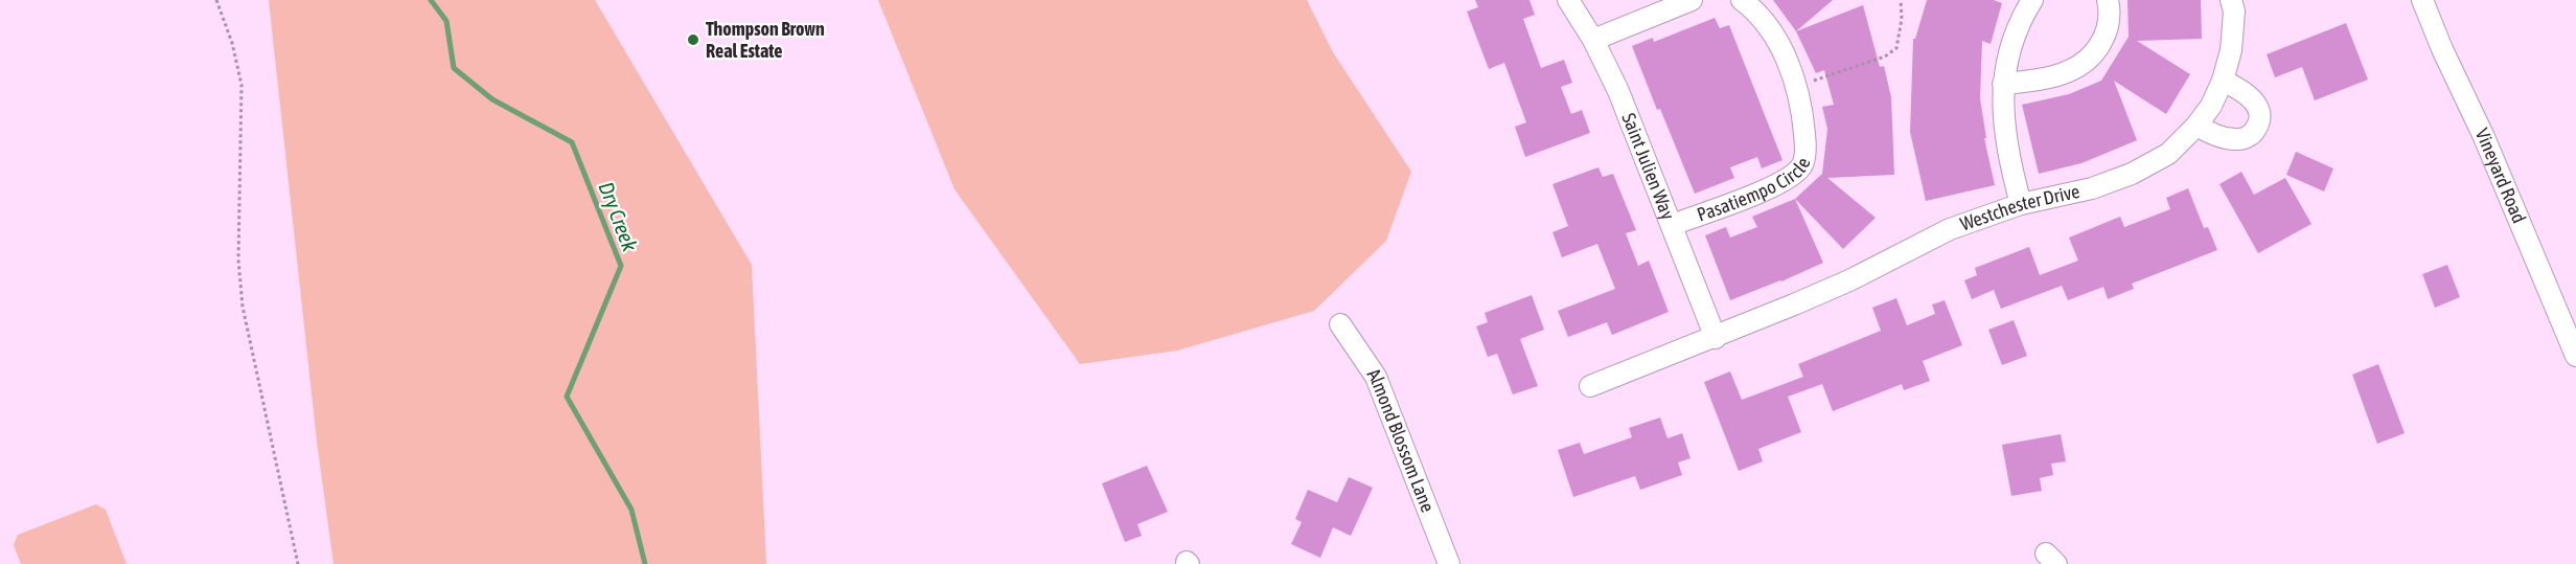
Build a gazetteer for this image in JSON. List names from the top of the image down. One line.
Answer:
{"streets":{"street":["Saint Julien Way","Vineyard Road","Pasatiempo Circle","Westchester Drive","Almond Blossom Lane"]},"crossings":[["Saint Julien Way","Pasatiempo Circle"],["Saint Julien Way","Westchester Drive"]],"water":["Dry Creek"],"places":["Thompson Brown Real Estate"]}
